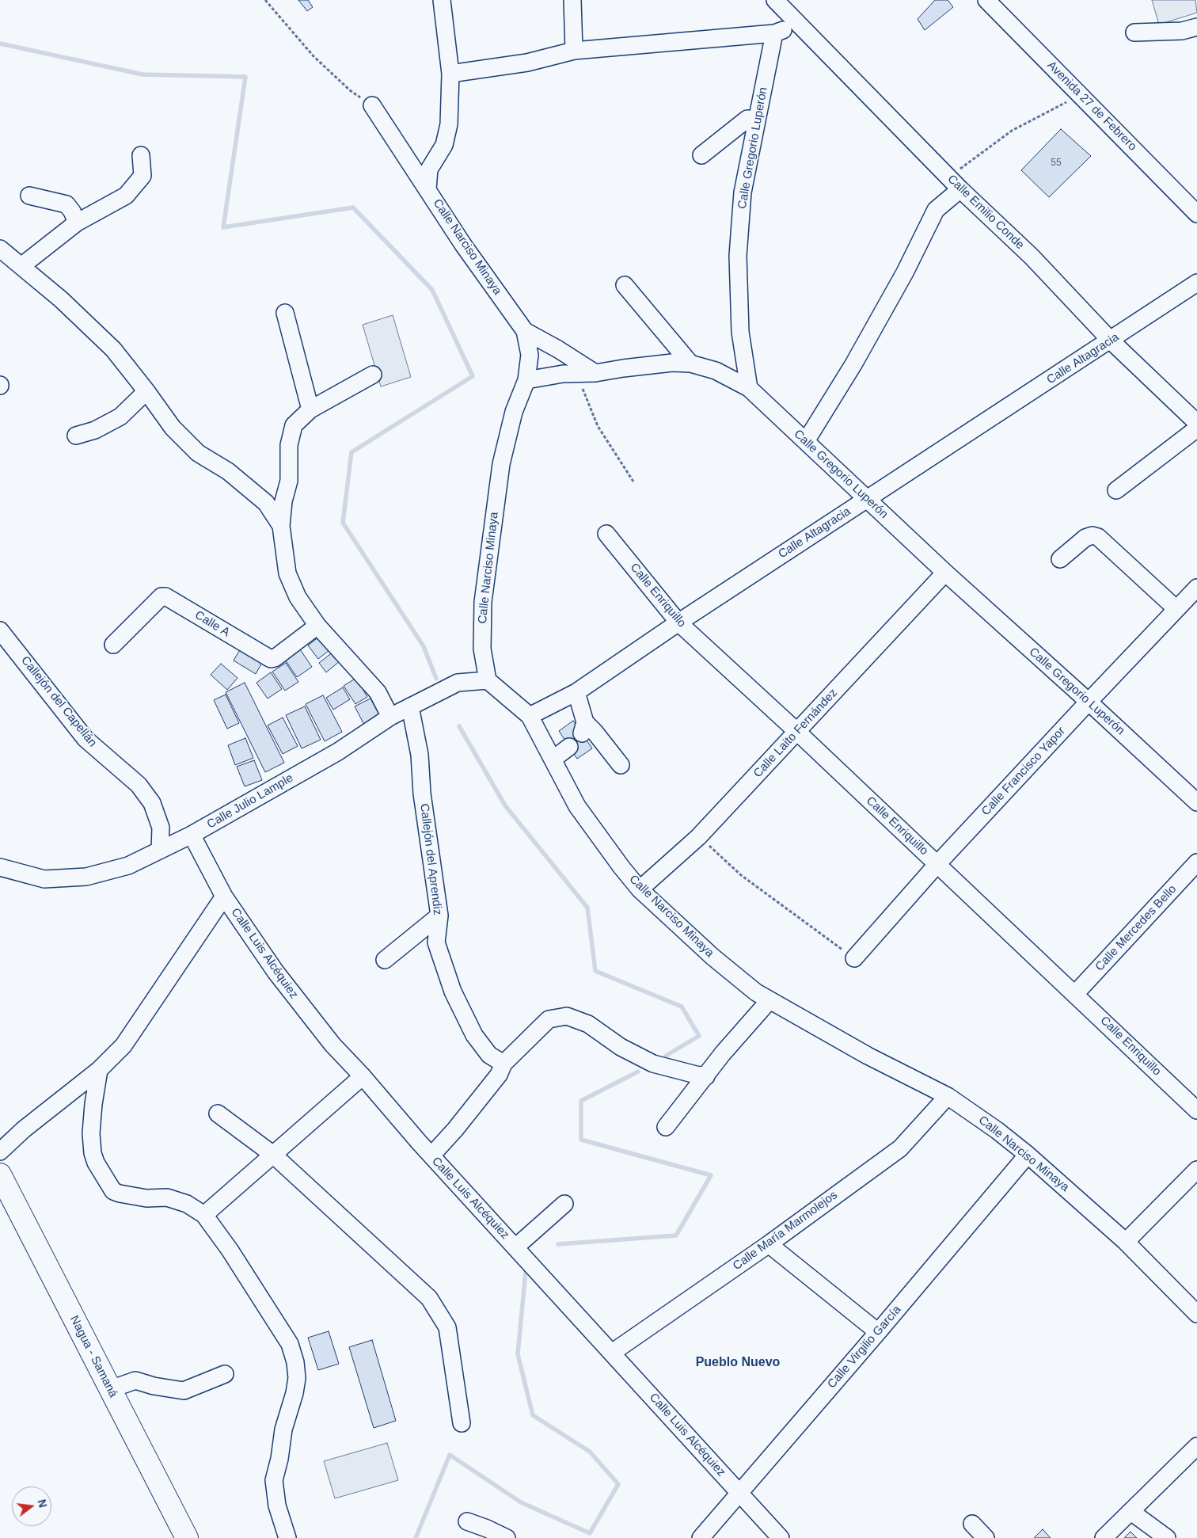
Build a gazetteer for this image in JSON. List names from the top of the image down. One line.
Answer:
{"streets":{"main road":["Nagua - Samaná"],"street":["Avenida 27 de Febrero","Calle Gregorio Luperón","Calle Emilio Conde","Calle Narciso Minaya","Calle Altagracia","Calle Enriquillo","Calle A","Callejón del Capellán","Calle Laito Fernández","Calle Francisco Yapor","Calle Julio Lample","Callejón del Aprendiz","Calle Mercedes Bello","Calle Luis Alcéquiez","Calle María Marmolejos","Calle Virgilio García"]},"crossings":[["Calle Gregorio Luperón","Calle Altagracia"],["Calle Gregorio Luperón","Calle Laito Fernández"],["Calle Gregorio Luperón","Calle Francisco Yapor"],["Calle Emilio Conde","Calle Altagracia"],["Calle Narciso Minaya","Calle Altagracia"],["Calle Narciso Minaya","Calle Laito Fernández"],["Calle Narciso Minaya","Calle Julio Lample"],["Calle Narciso Minaya","Calle María Marmolejos"],["Calle Narciso Minaya","Calle Virgilio García"],["Calle Altagracia","Calle Enriquillo"],["Calle Enriquillo","Calle Laito Fernández"],["Calle Enriquillo","Calle Francisco Yapor"],["Calle Enriquillo","Calle Mercedes Bello"],["Callejón del Capellán","Calle Julio Lample"],["Calle Julio Lample","Callejón del Aprendiz"],["Calle Julio Lample","Calle Luis Alcéquiez"],["Calle Luis Alcéquiez","Calle María Marmolejos"],["Calle Luis Alcéquiez","Calle Virgilio García"]],"districts":["Pueblo Nuevo"],"house_numbers":["55"],"north":"right"}
